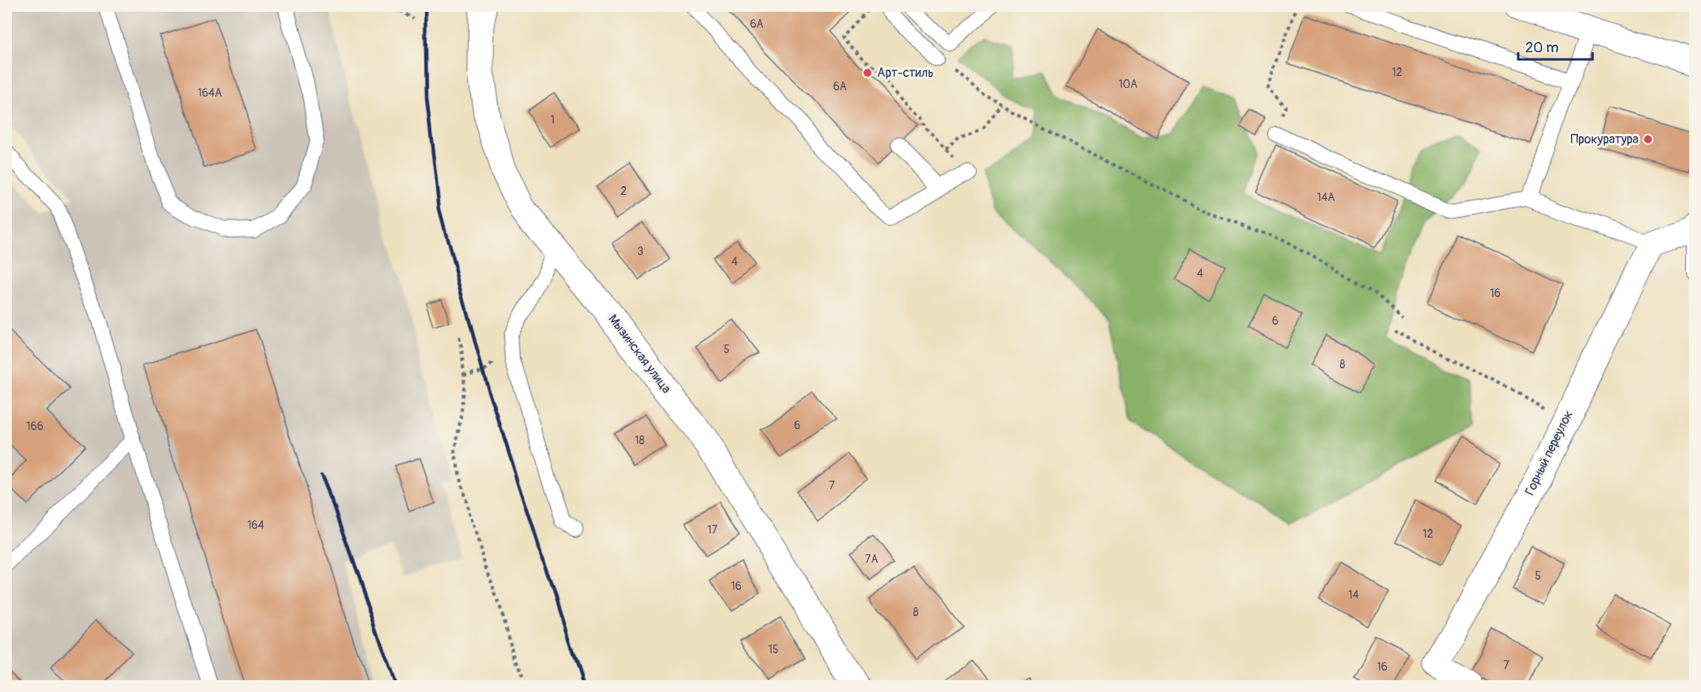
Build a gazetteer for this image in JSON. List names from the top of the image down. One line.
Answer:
{"streets":{"street":["Мызинская улица","Горный переулок"]},"places":["Арт-стиль","Прокуратура"],"house_numbers":["6А","12","10А","6А","164А","1","2","14А","3","4","4","16","6","5","8","6","166","18","7","164","17","12","7А","5","16","14","8","15","7","16"],"scale_bar":"20 m"}
